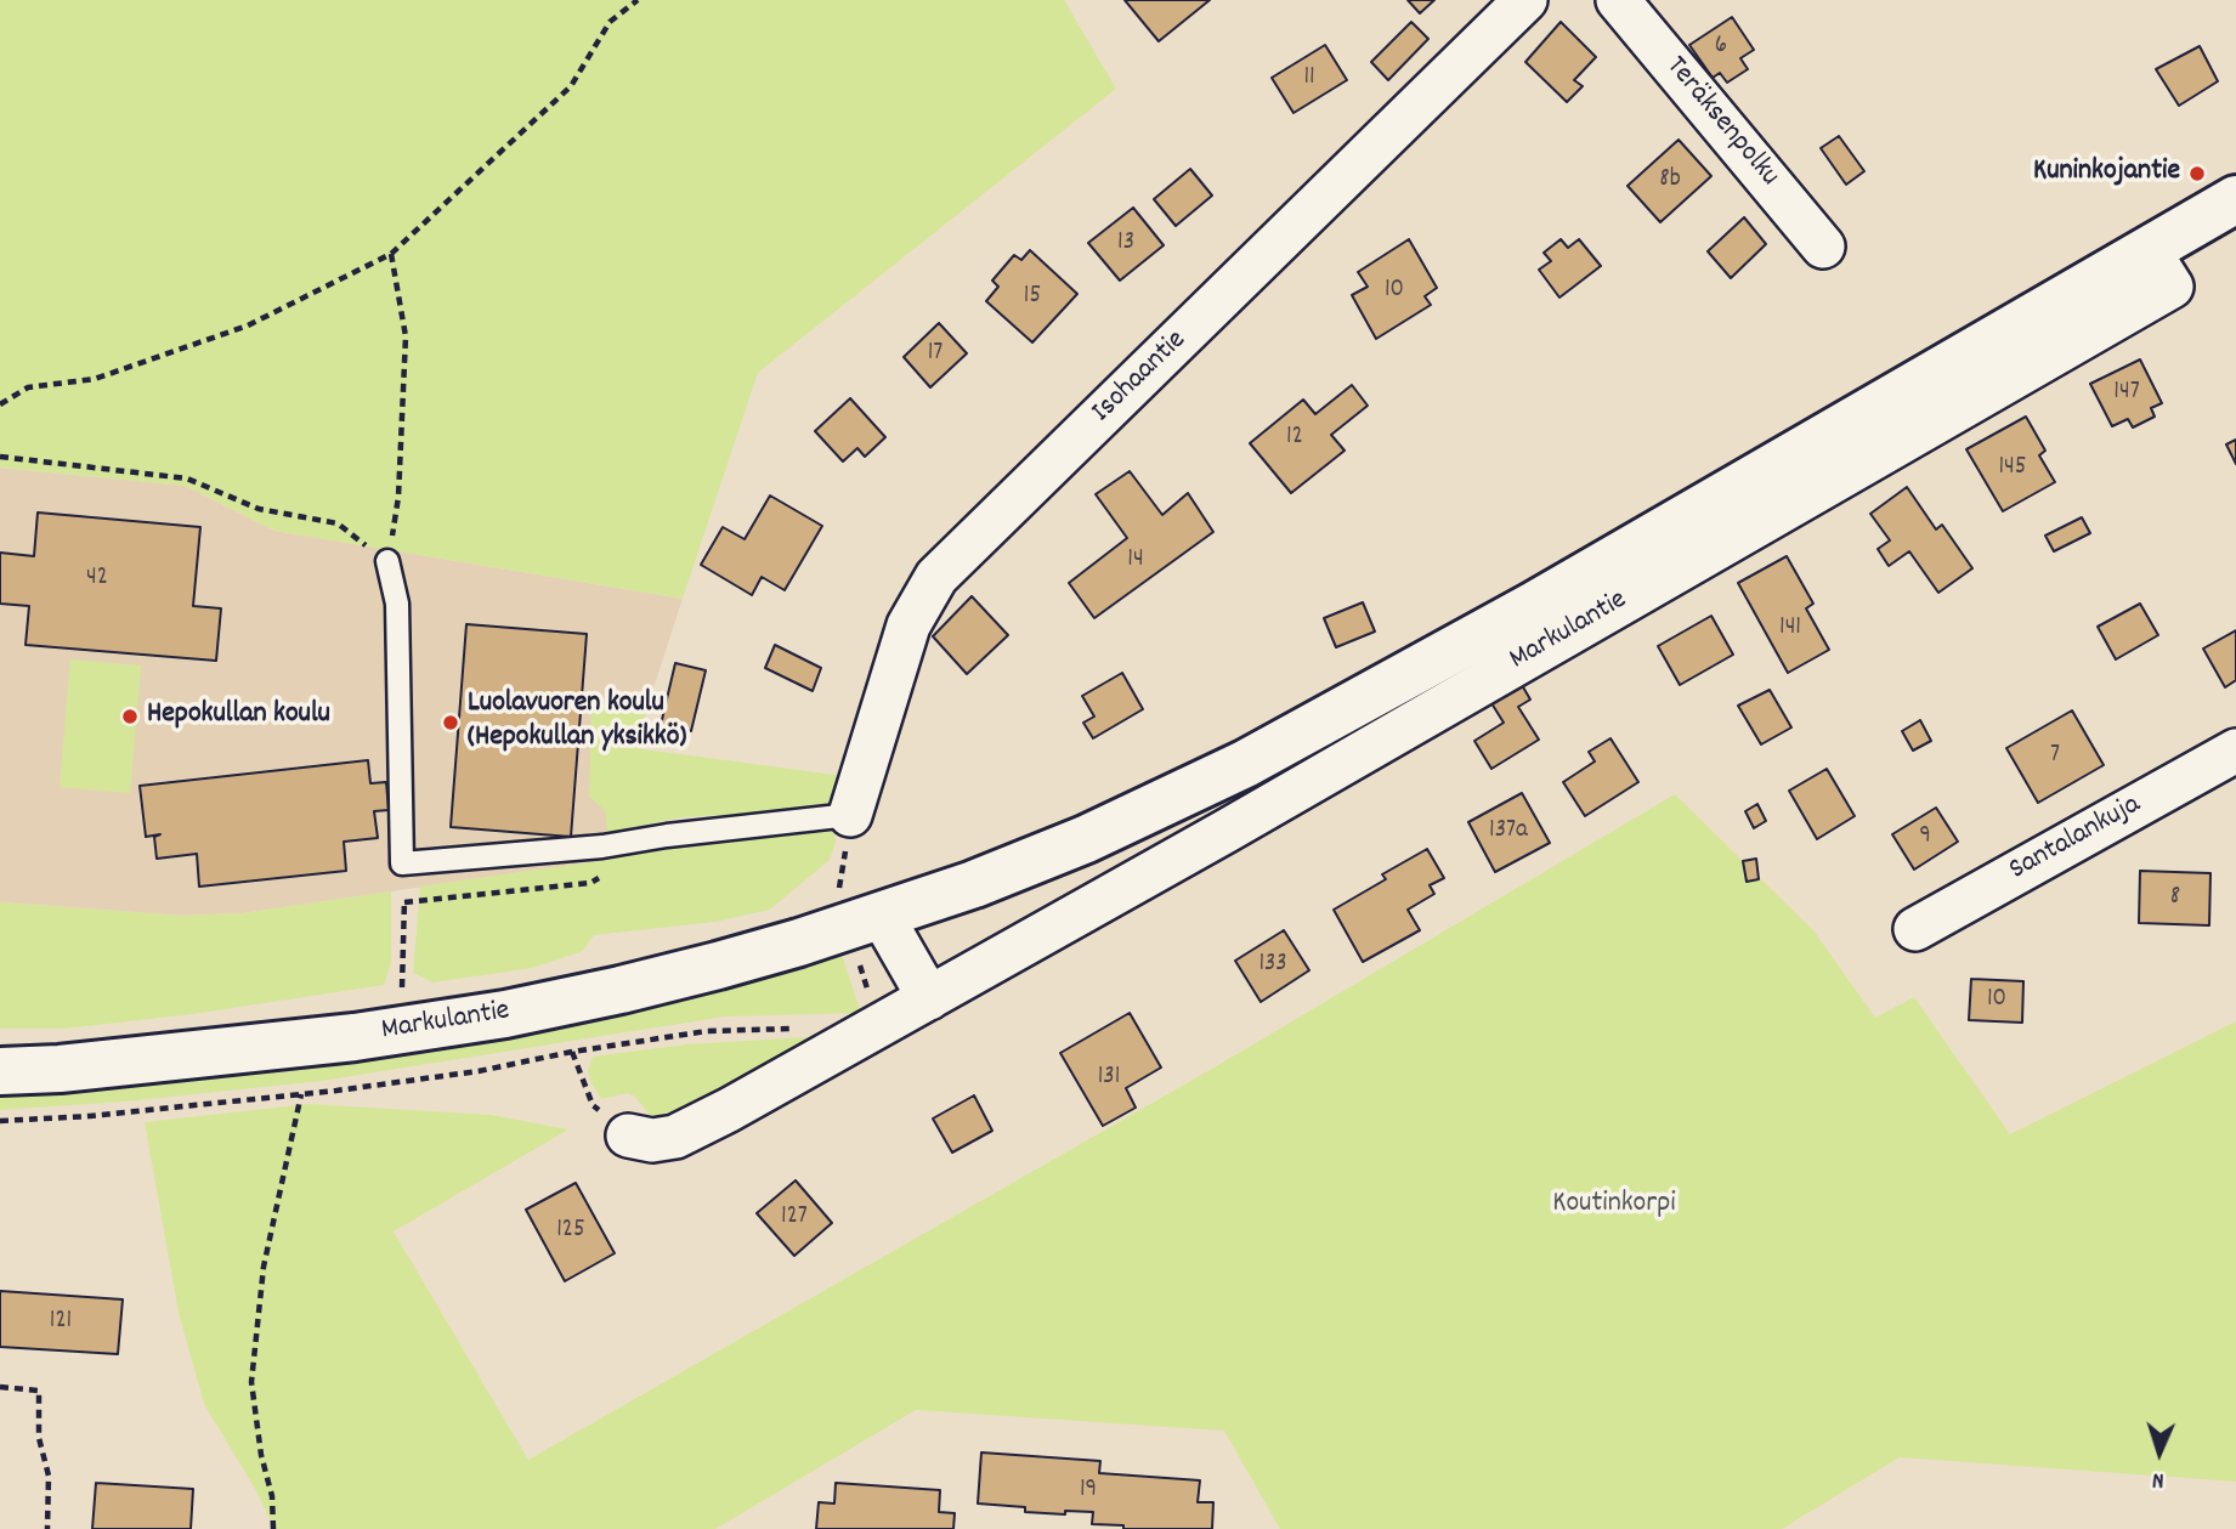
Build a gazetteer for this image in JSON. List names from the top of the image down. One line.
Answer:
{"streets":{"main road":["Markulantie"],"street":["Teräksenpolku","Isohaantie","Santalankuja"]},"parks":["Koutinkorpi"],"places":["Kuninkojantie","Hepokullan koulu","Luolavuoren koulu (Hepokullan yksikkö)"],"house_numbers":["6","11","8b","13","10","15","17","147","12","145","14","42","141","7","137a","9","8","133","10","131","127","125","121","19"],"north":"bottom"}
